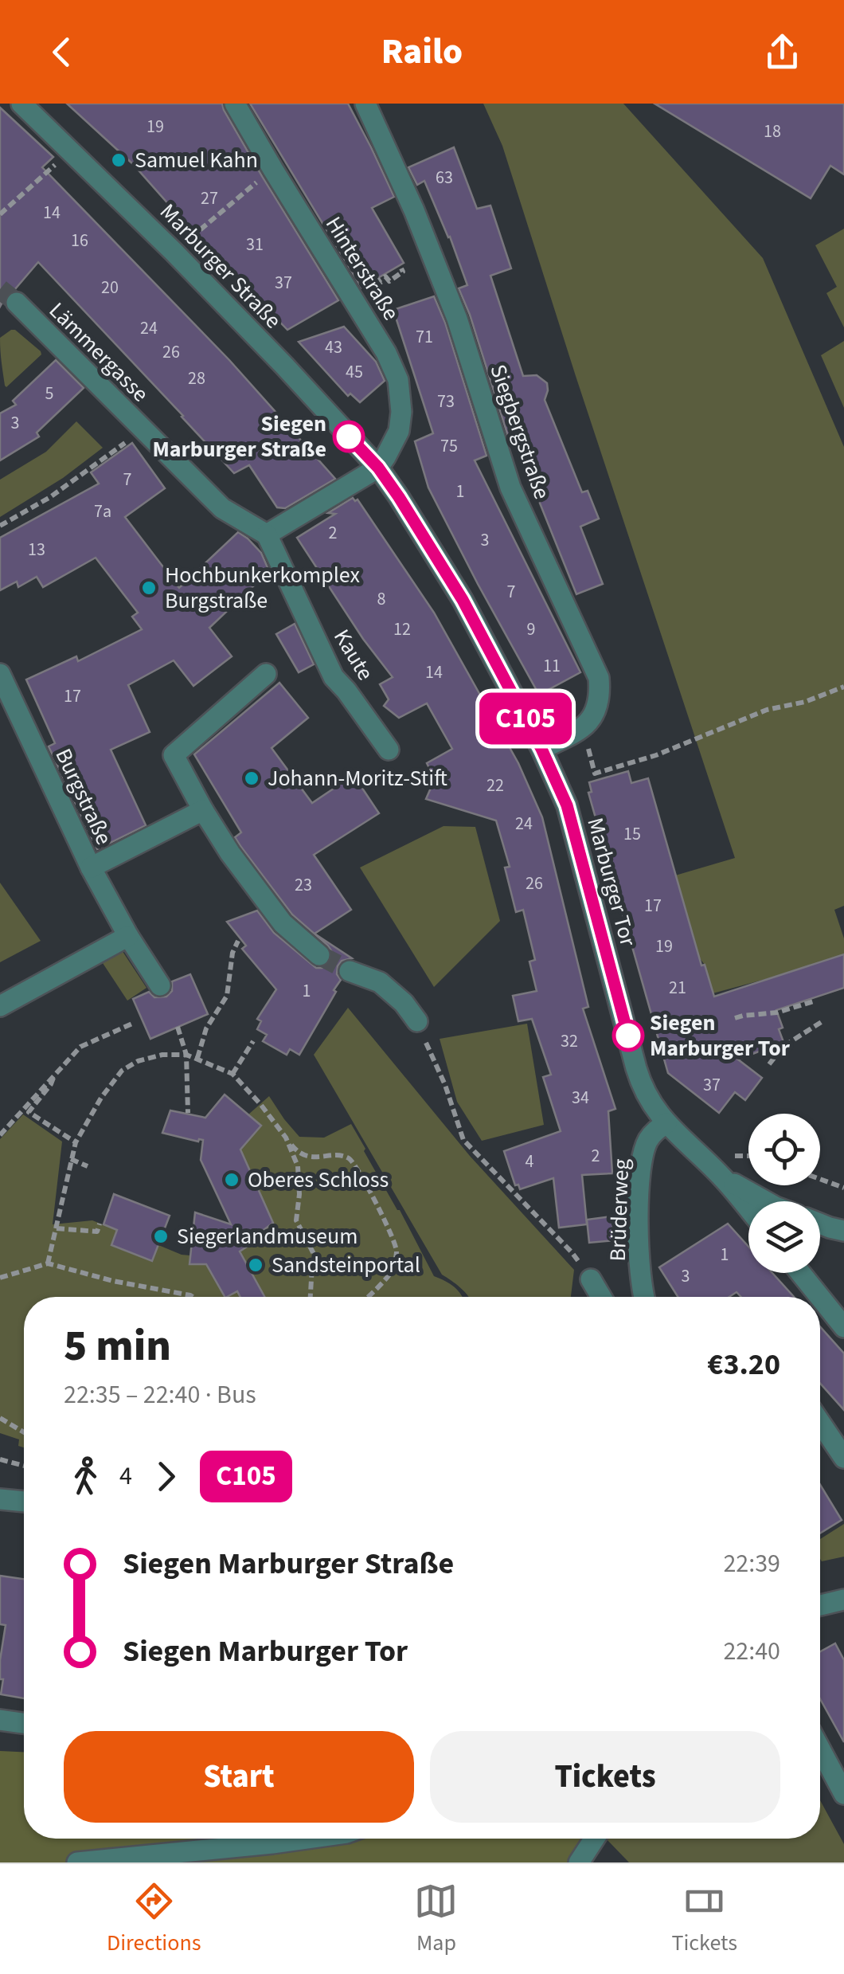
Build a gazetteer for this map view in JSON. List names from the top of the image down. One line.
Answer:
{"streets":{"street":["Marburger Straße","Hinterstraße","Lämmergasse","Siegbergstraße","Kaute","Burgstraße","Marburger Tor","Brüderweg"]},"crossings":[["Marburger Straße","Hinterstraße"],["Marburger Straße","Marburger Tor"],["Hinterstraße","Marburger Tor"],["Lämmergasse","Kaute"],["Marburger Tor","Brüderweg"]],"places":["Samuel Kahn","Siegen Marburger Straße","Hochbunkerkomplex Burgstraße","Johann-Moritz-Stift","Siegen Marburger Tor","Oberes Schloss","Siegerlandmuseum","Sandsteinportal"],"lines":["bus line C105"],"house_numbers":["19","18","63","27","14","16","31","37","20","24","71","43","26","45","28","5","73","3","75","7","1","7a","2","3","13","7","8","12","9","11","14","17","22","24","15","26","23","17","19","21","1","32","37","34","2","4","1","3"],"page":{"header":"Railo","on_map":"C105","heading":["5 min","22:35 – 22:40 · Bus","€3.20"],"legs":["4","C105"],"list":[{"name":"Siegen Marburger Straße","value":"22:39"},{"name":"Siegen Marburger Tor","value":"22:40"}],"buttons":["Start","Tickets"],"tabs":["Directions","Map","Tickets"]}}
